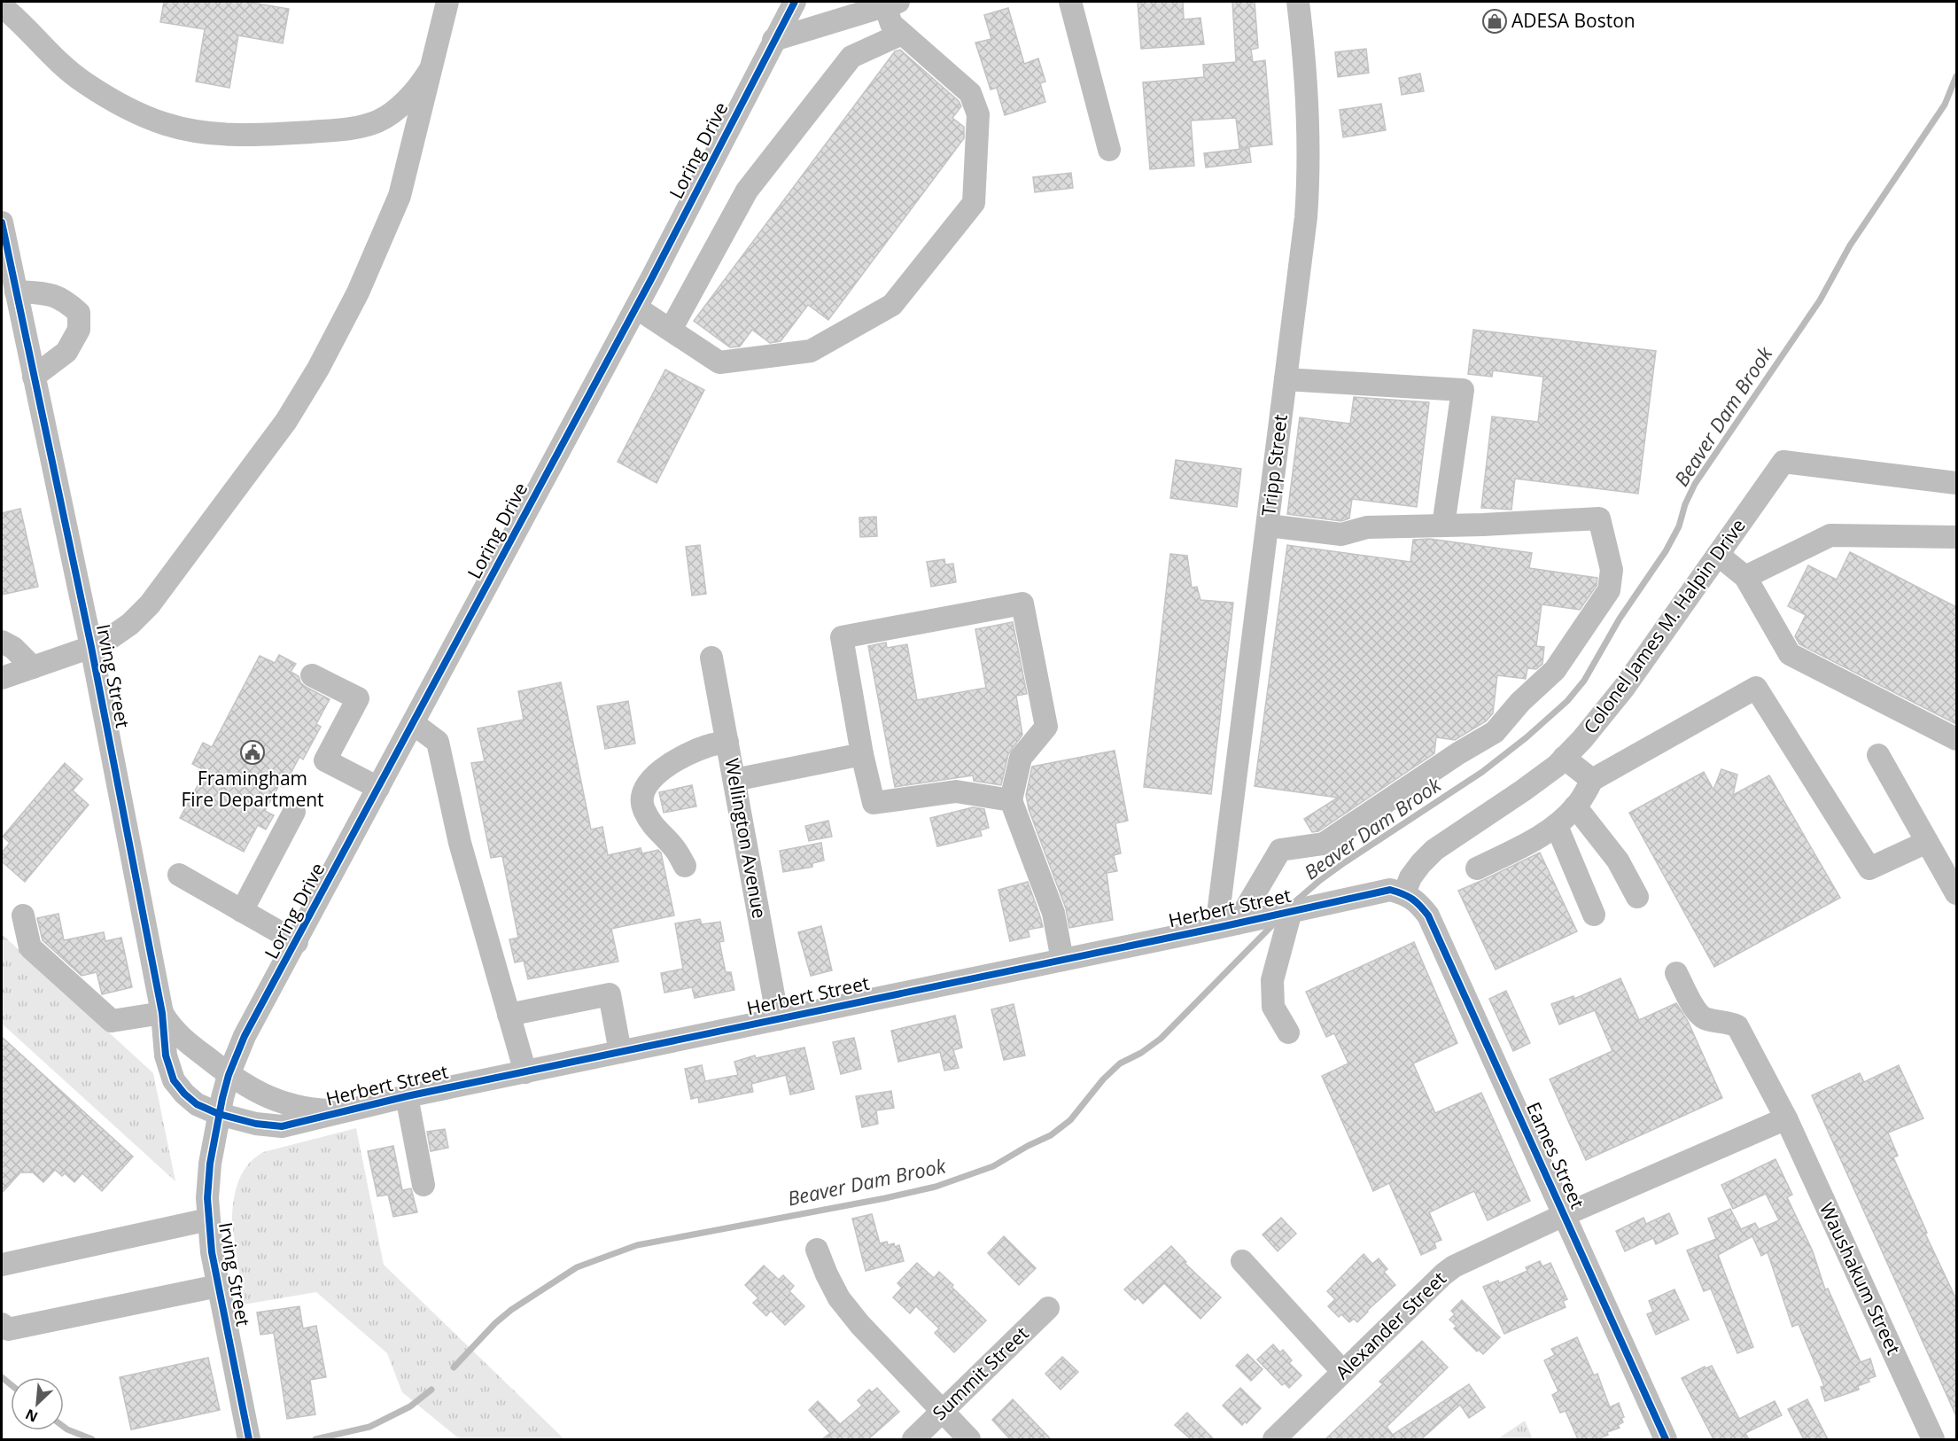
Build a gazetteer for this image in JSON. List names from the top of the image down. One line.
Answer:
{"streets":{"street":["Loring Drive","Tripp Street","Colonel James M. Halpin Drive","Irving Street","Wellington Avenue","Herbert Street","Eames Street","Waushakum Street","Alexander Street","Summit Street"]},"crossings":[["Loring Drive","Irving Street"],["Loring Drive","Herbert Street"],["Tripp Street","Herbert Street"],["Colonel James M. Halpin Drive","Herbert Street"],["Colonel James M. Halpin Drive","Eames Street"],["Irving Street","Herbert Street"],["Wellington Avenue","Herbert Street"],["Herbert Street","Eames Street"],["Eames Street","Alexander Street"],["Waushakum Street","Alexander Street"]],"water":["Beaver Dam Brook"],"places":{"shop":["ADESA Boston"],"public building":["Framingham Fire Department"]},"north":"bottom left"}
